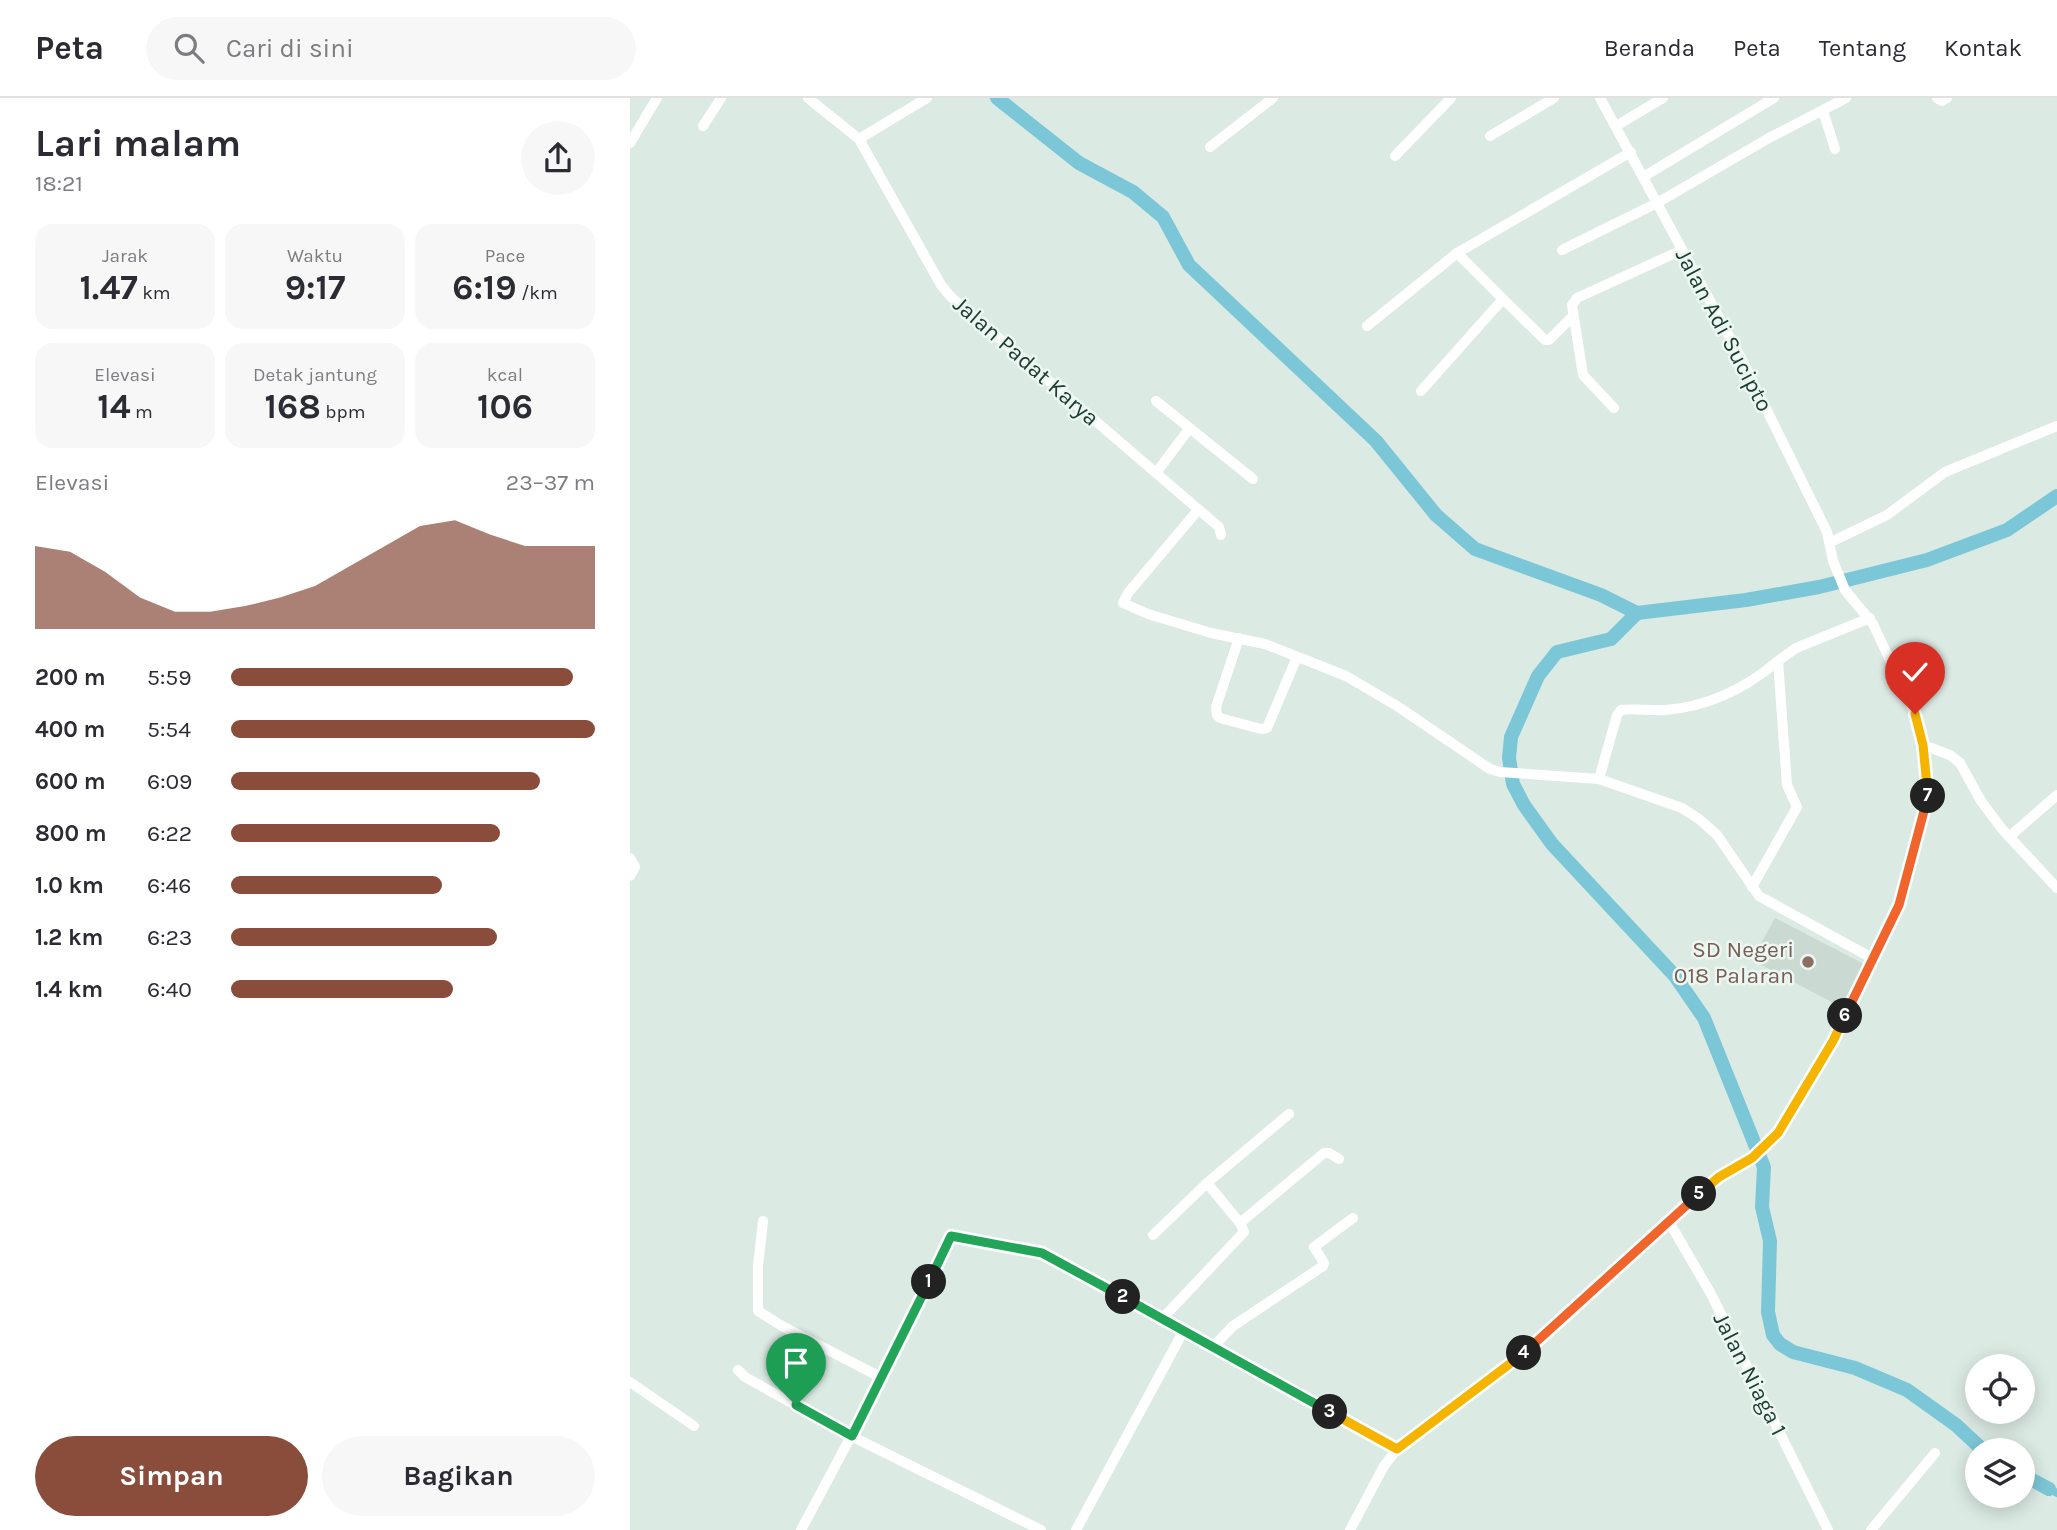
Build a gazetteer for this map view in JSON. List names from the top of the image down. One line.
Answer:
{"streets":{"street":["Jalan Adi Sucipto","Jalan Padat Karya","Jalan Niaga 1"]},"crossings":[["Jalan Adi Sucipto","Jalan Niaga 1"]],"places":["SD Negeri 018 Palaran"],"page":{"header":"Peta","search":"Cari di sini","nav":["Beranda","Peta","Tentang","Kontak"],"heading":["Lari malam","18:21"],"stats":[["Jarak","1.47 km"],["Waktu","9:17"],["Pace","6:19 /km"],["Elevasi","14 m"],["Detak jantung","168 bpm"],["kcal","106"]],"chart":["Elevasi","23–37 m"],"list":[{"name":"200 m","note":"5:59"},{"name":"400 m","note":"5:54"},{"name":"600 m","note":"6:09"},{"name":"800 m","note":"6:22"},{"name":"1.0 km","note":"6:46"},{"name":"1.2 km","note":"6:23"},{"name":"1.4 km","note":"6:40"}],"pins":["7","6","5","1","2","4","3"],"buttons":["Simpan","Bagikan"]}}
